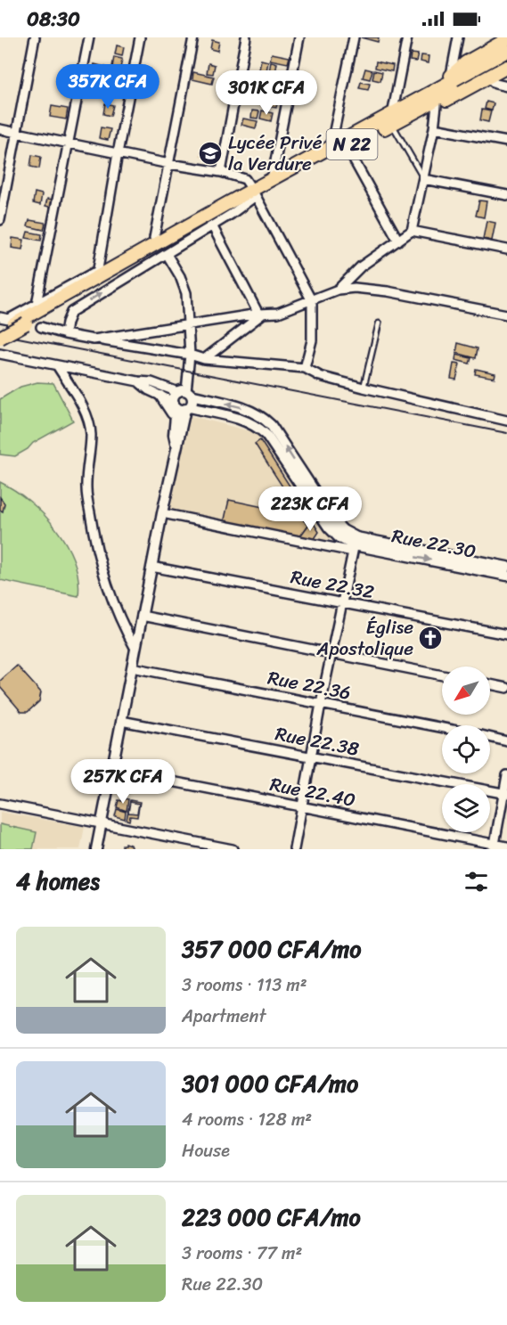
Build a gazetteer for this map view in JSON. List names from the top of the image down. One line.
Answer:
{"streets":{"main road":["N 22"],"street":["Rue 22.30","Rue 22.32","Rue 22.36","Rue 22.38","Rue 22.40"]},"places":{"school or university":["Lycée Privé la Verdure"],"church":["Église Apostolique"]},"north":"bottom left","page":{"status":"08:30","price":["357K CFA","301K CFA","223K CFA","257K CFA"],"heading":"4 homes","list":[{"name":"357 000 CFA/mo","note":"3 rooms · 113 m² · Apartment"},{"name":"301 000 CFA/mo","note":"4 rooms · 128 m² · House"},{"name":"223 000 CFA/mo","note":"3 rooms · 77 m² · Rue 22.30"}]}}
